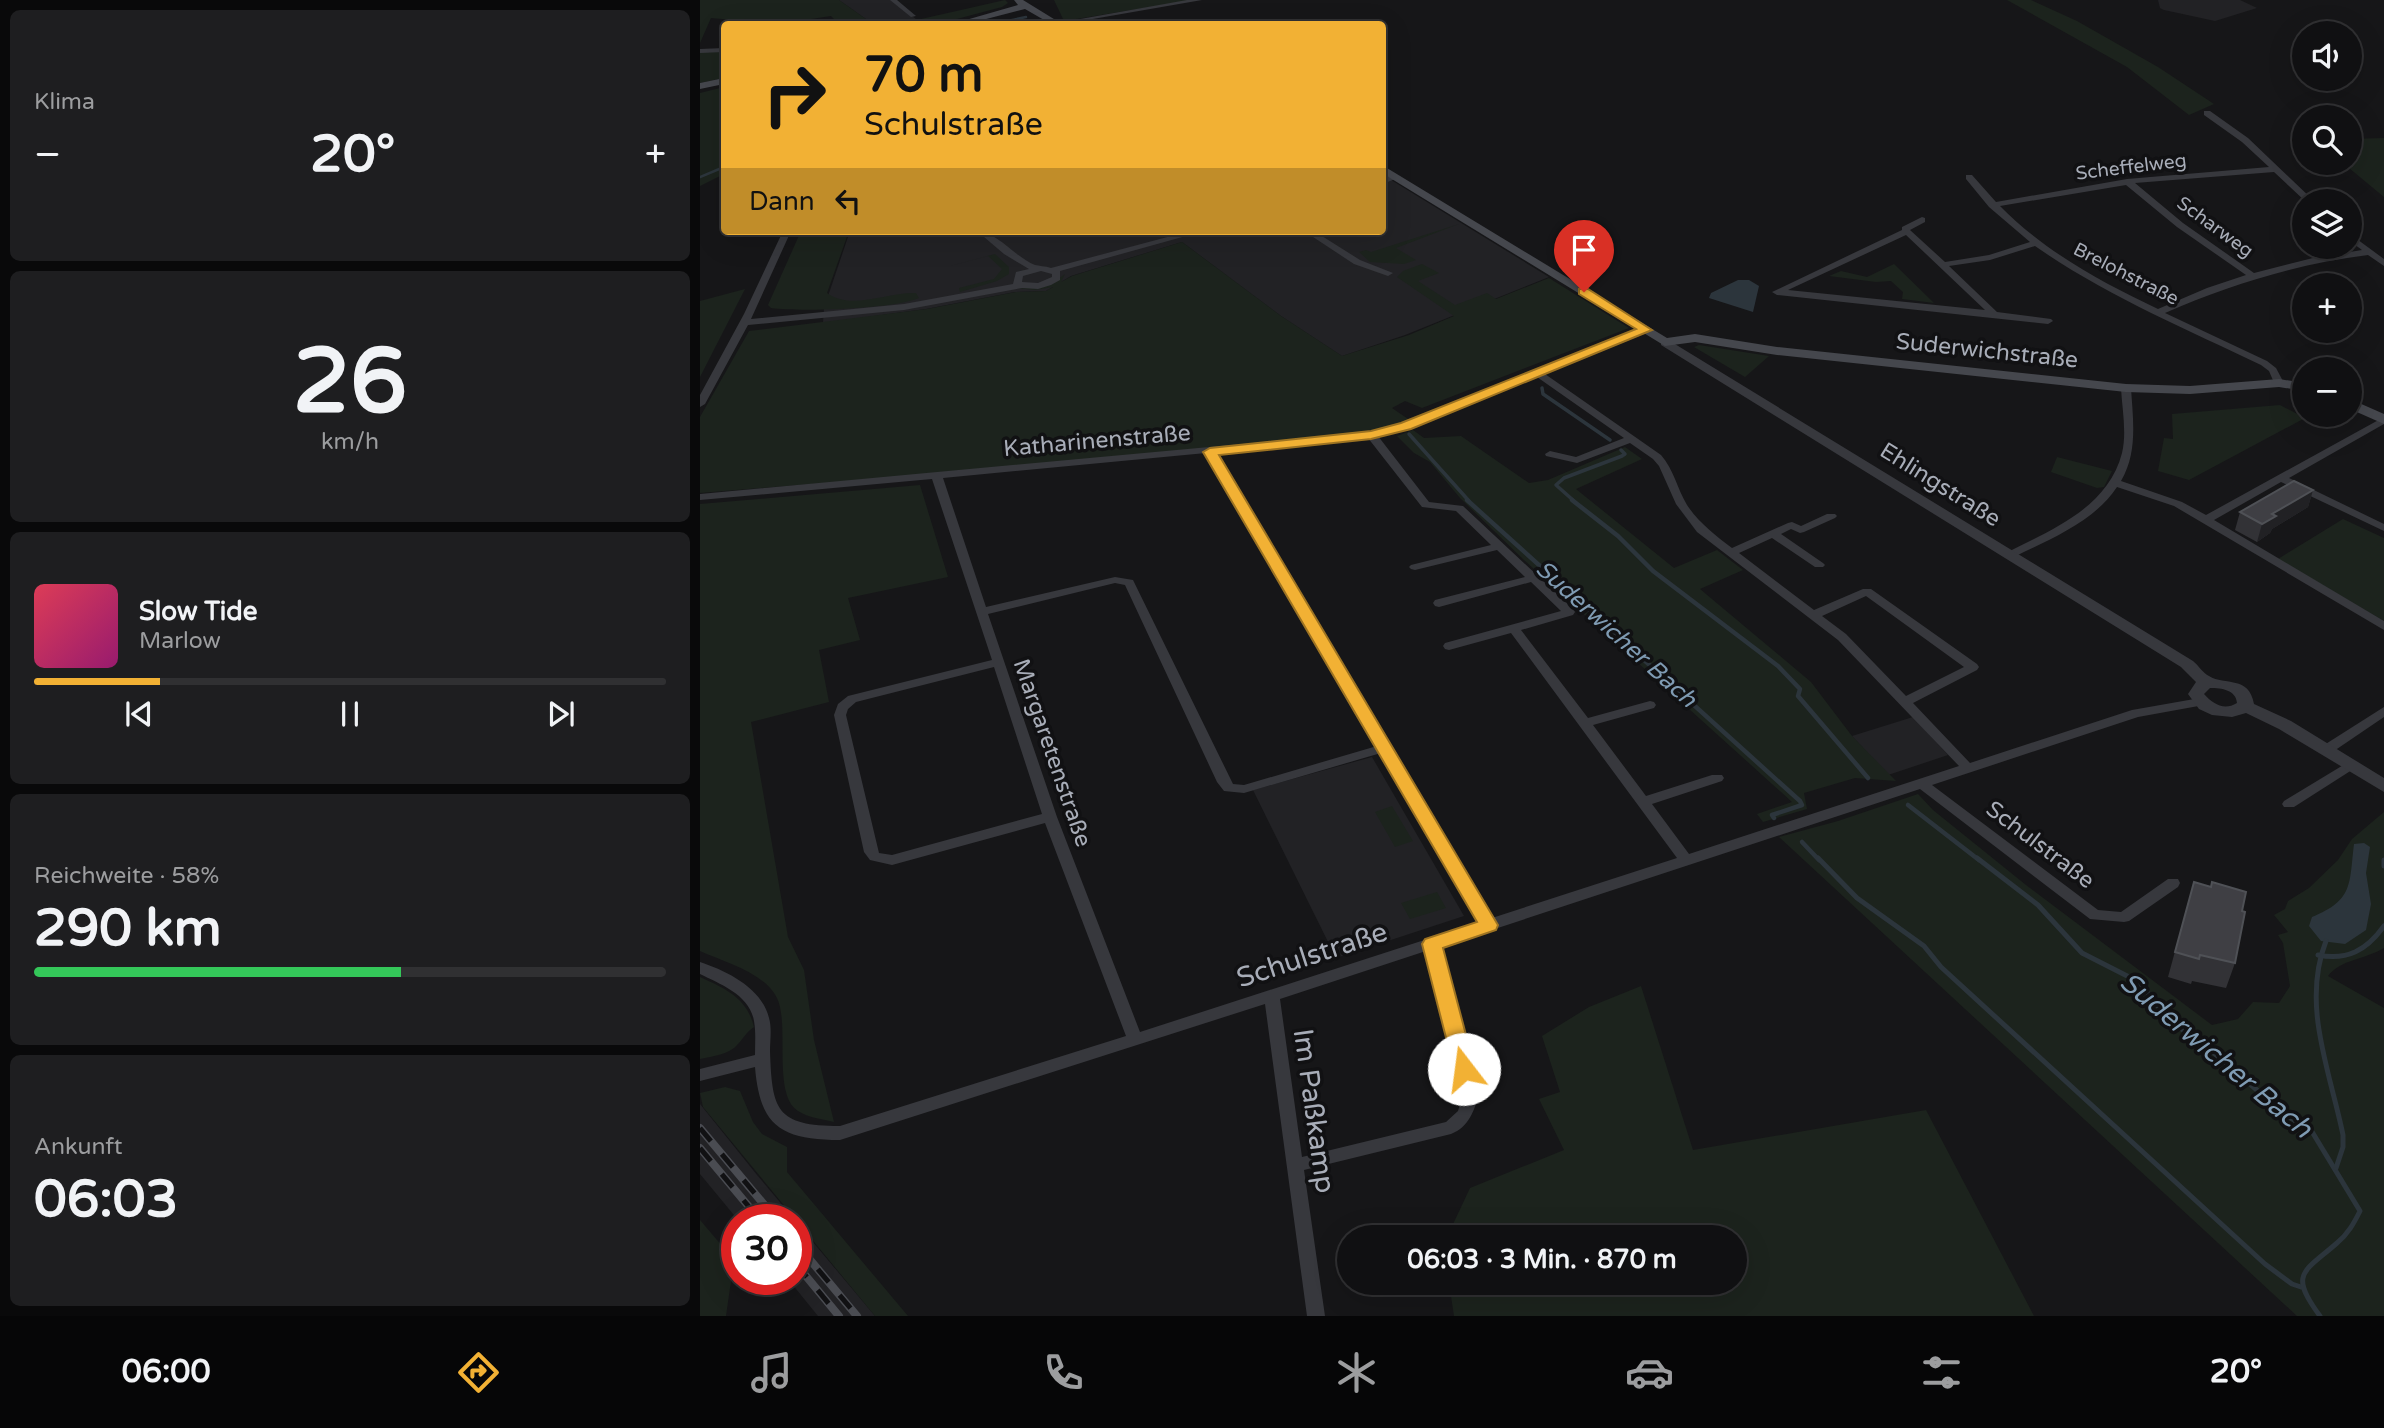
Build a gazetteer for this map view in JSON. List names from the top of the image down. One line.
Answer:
{"streets":{"main road":["Suderwichstraße","Ehlingstraße"],"street":["Scheffelweg","Scharweg","Brelohstraße","Katharinenstraße","Margaretenstraße","Schulstraße","Im Paßkamp"]},"crossings":[["Scheffelweg","Scharweg"],["Scheffelweg","Brelohstraße"],["Brelohstraße","Suderwichstraße"],["Suderwichstraße","Ehlingstraße"],["Katharinenstraße","Ehlingstraße"],["Katharinenstraße","Margaretenstraße"],["Ehlingstraße","Schulstraße"],["Margaretenstraße","Schulstraße"],["Schulstraße","Im Paßkamp"]],"water":["Suderwicher Bach"],"page":{"tile":["Klima",["26","km/h"],["Reichweite · 58%","290 km"],["Ankunft","06:03"]],"map_buttons":["+","−"],"turn":["70 m","Schulstraße"],"heat":["−","20°","+"],"then":"Dann","song":["Slow Tide","Marlow"],"limit":"30","trip":"06:03 · 3 Min. · 870 m","tabs":["06:00","20°"]}}
